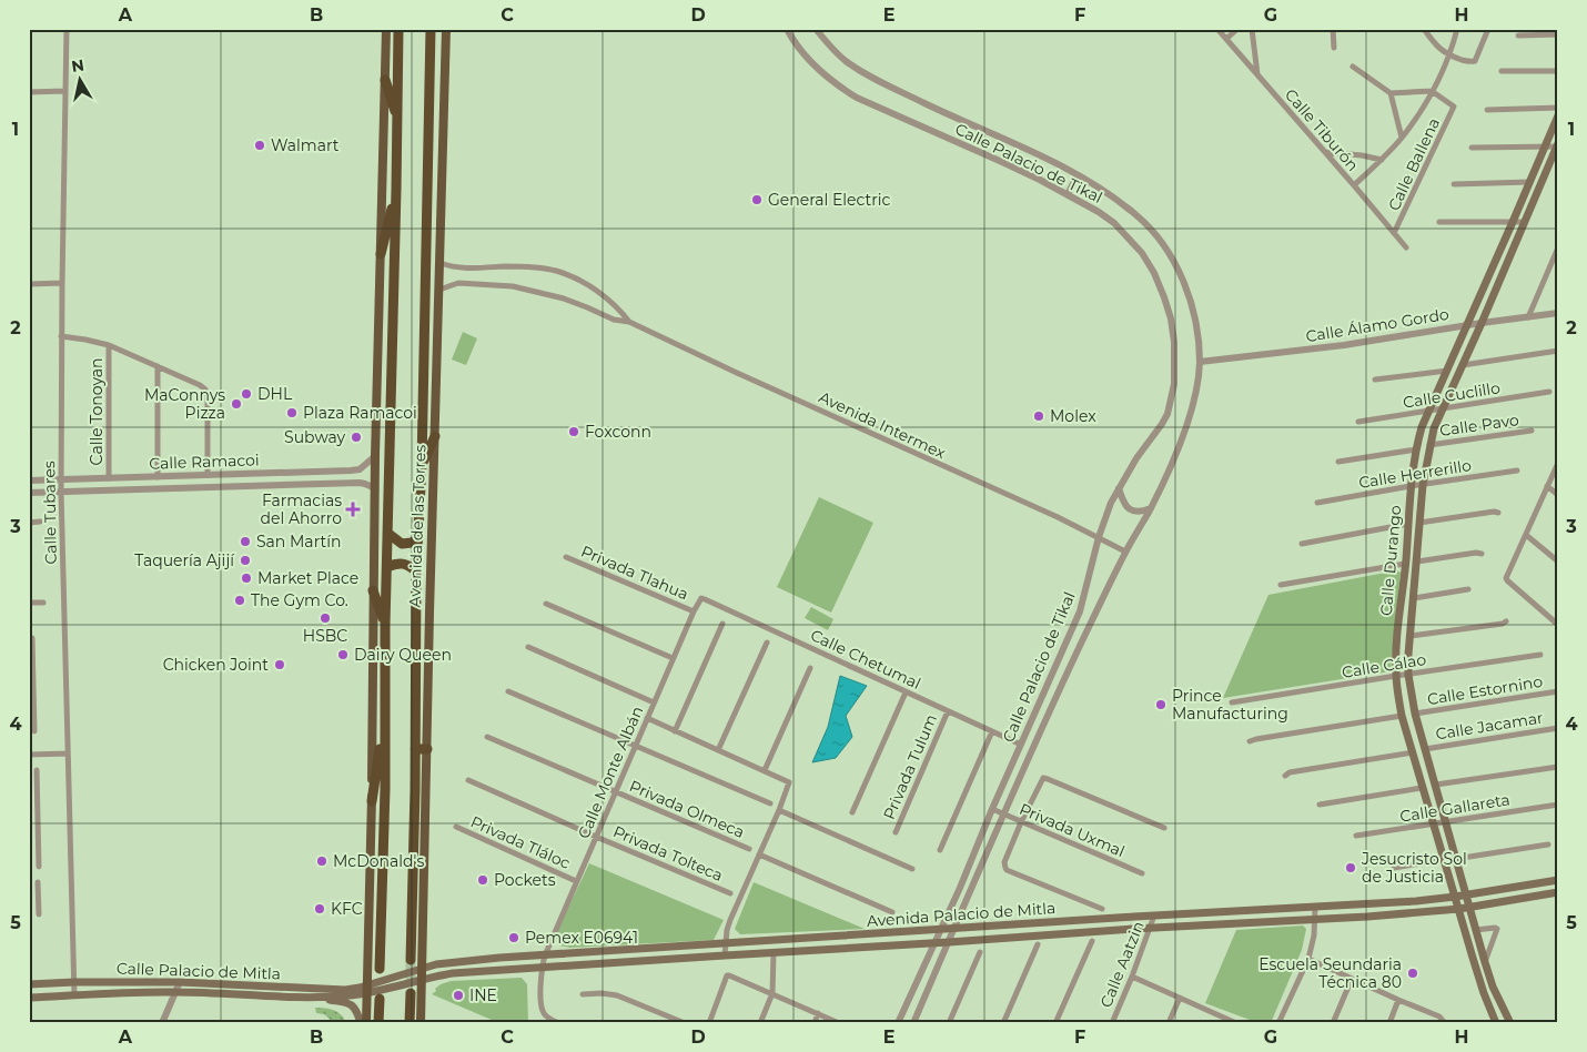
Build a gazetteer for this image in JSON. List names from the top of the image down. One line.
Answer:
{"streets":{"highway":["Avenida de las Torres"],"main road":["Calle Durango","Avenida Palacio de Mitla","Calle Palacio de Mitla"],"street":["Calle Tiburón","Calle Palacio de Tikal","Calle Ballena","Calle Álamo Gordo","Calle Cuclillo","Calle Tonoyan","Avenida Intermex","Calle Pavo","Calle Ramacoi","Calle Herrerillo","Calle Tubares","Privada Tlahua","Calle Chetumal","Calle Cálao","Calle Estornino","Calle Jacamar","Privada Tulum","Calle Monte Albán","Calle Gallareta","Privada Olmeca","Privada Uxmal","Privada Tláloc","Privada Tolteca","Calle Aatzin"]},"crossings":[["Calle Tiburón","Calle Ballena"],["Calle Palacio de Tikal","Calle Álamo Gordo"],["Calle Palacio de Tikal","Avenida Intermex"],["Calle Palacio de Tikal","Calle Chetumal"],["Calle Palacio de Tikal","Privada Uxmal"],["Calle Palacio de Tikal","Avenida Palacio de Mitla"],["Calle Álamo Gordo","Calle Durango"],["Calle Cuclillo","Calle Durango"],["Calle Tonoyan","Calle Ramacoi"],["Avenida Intermex","Avenida de las Torres"],["Calle Pavo","Calle Durango"],["Calle Ramacoi","Calle Tubares"],["Calle Herrerillo","Calle Durango"],["Calle Tubares","Calle Palacio de Mitla"],["Avenida de las Torres","Avenida Palacio de Mitla"],["Calle Durango","Calle Cálao"],["Calle Durango","Calle Estornino"],["Calle Durango","Calle Jacamar"],["Calle Durango","Calle Gallareta"],["Calle Durango","Avenida Palacio de Mitla"],["Privada Tlahua","Calle Monte Albán"],["Calle Chetumal","Privada Tulum"],["Calle Chetumal","Calle Monte Albán"],["Calle Monte Albán","Privada Olmeca"],["Calle Monte Albán","Privada Tláloc"],["Calle Monte Albán","Privada Tolteca"],["Calle Monte Albán","Avenida Palacio de Mitla"],["Avenida Palacio de Mitla","Calle Aatzin"],["Avenida Palacio de Mitla","Calle Palacio de Mitla"]],"places":{"other":["Walmart","General Electric","DHL","MaConnys Pizza","Plaza Ramacoi","Molex","Foxconn","Subway","San Martín","Taquería Ajijí","Market Place","The Gym Co.","HSBC","Dairy Queen","Chicken Joint","Prince Manufacturing","McDonald's","Jesucristo Sol de Justicia","Pockets","KFC","Pemex E06941","Escuela Seundaria Técnica 80","INE"],"health":["Farmacias del Ahorro"]},"north":"top","grid":{"columns":["A","B","C","D","E","F","G","H"],"rows":["1","2","3","4","5"]}}
